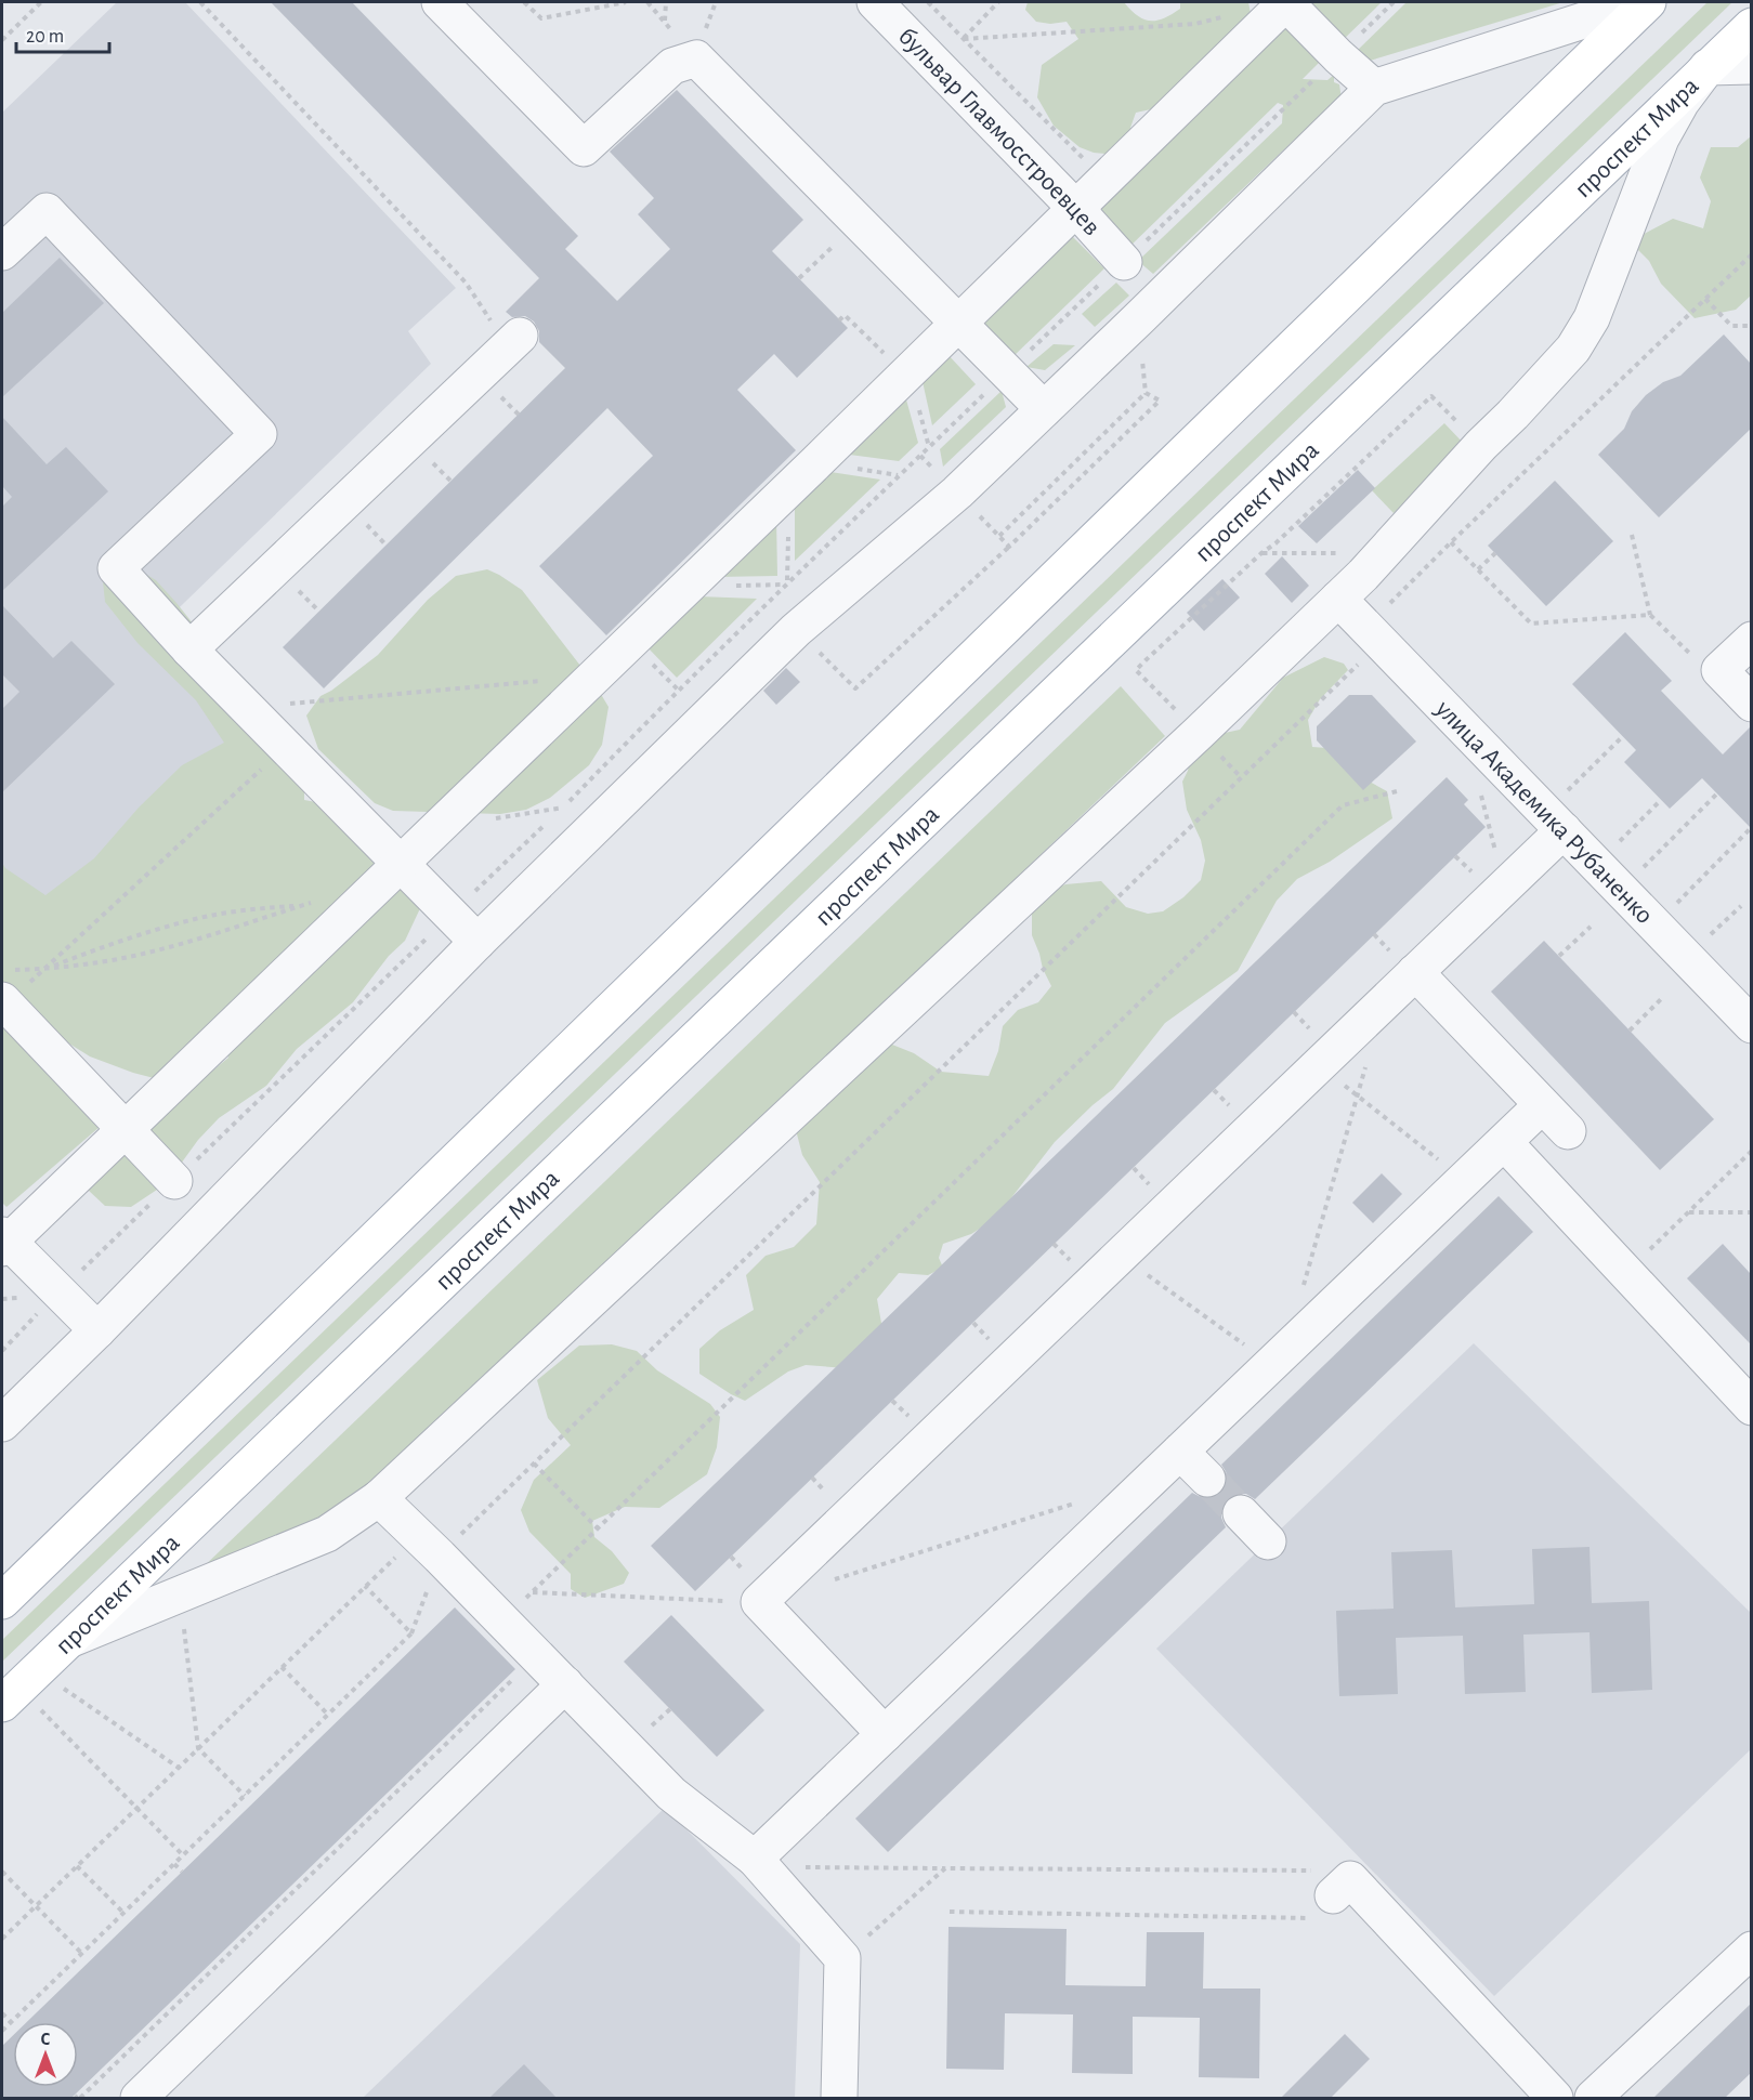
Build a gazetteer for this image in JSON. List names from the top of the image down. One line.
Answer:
{"streets":{"main road":["проспект Мира"],"street":["бульвар Главмосстроевцев","улица Академика Рубаненко"]},"scale_bar":"20 m","north":"top"}
